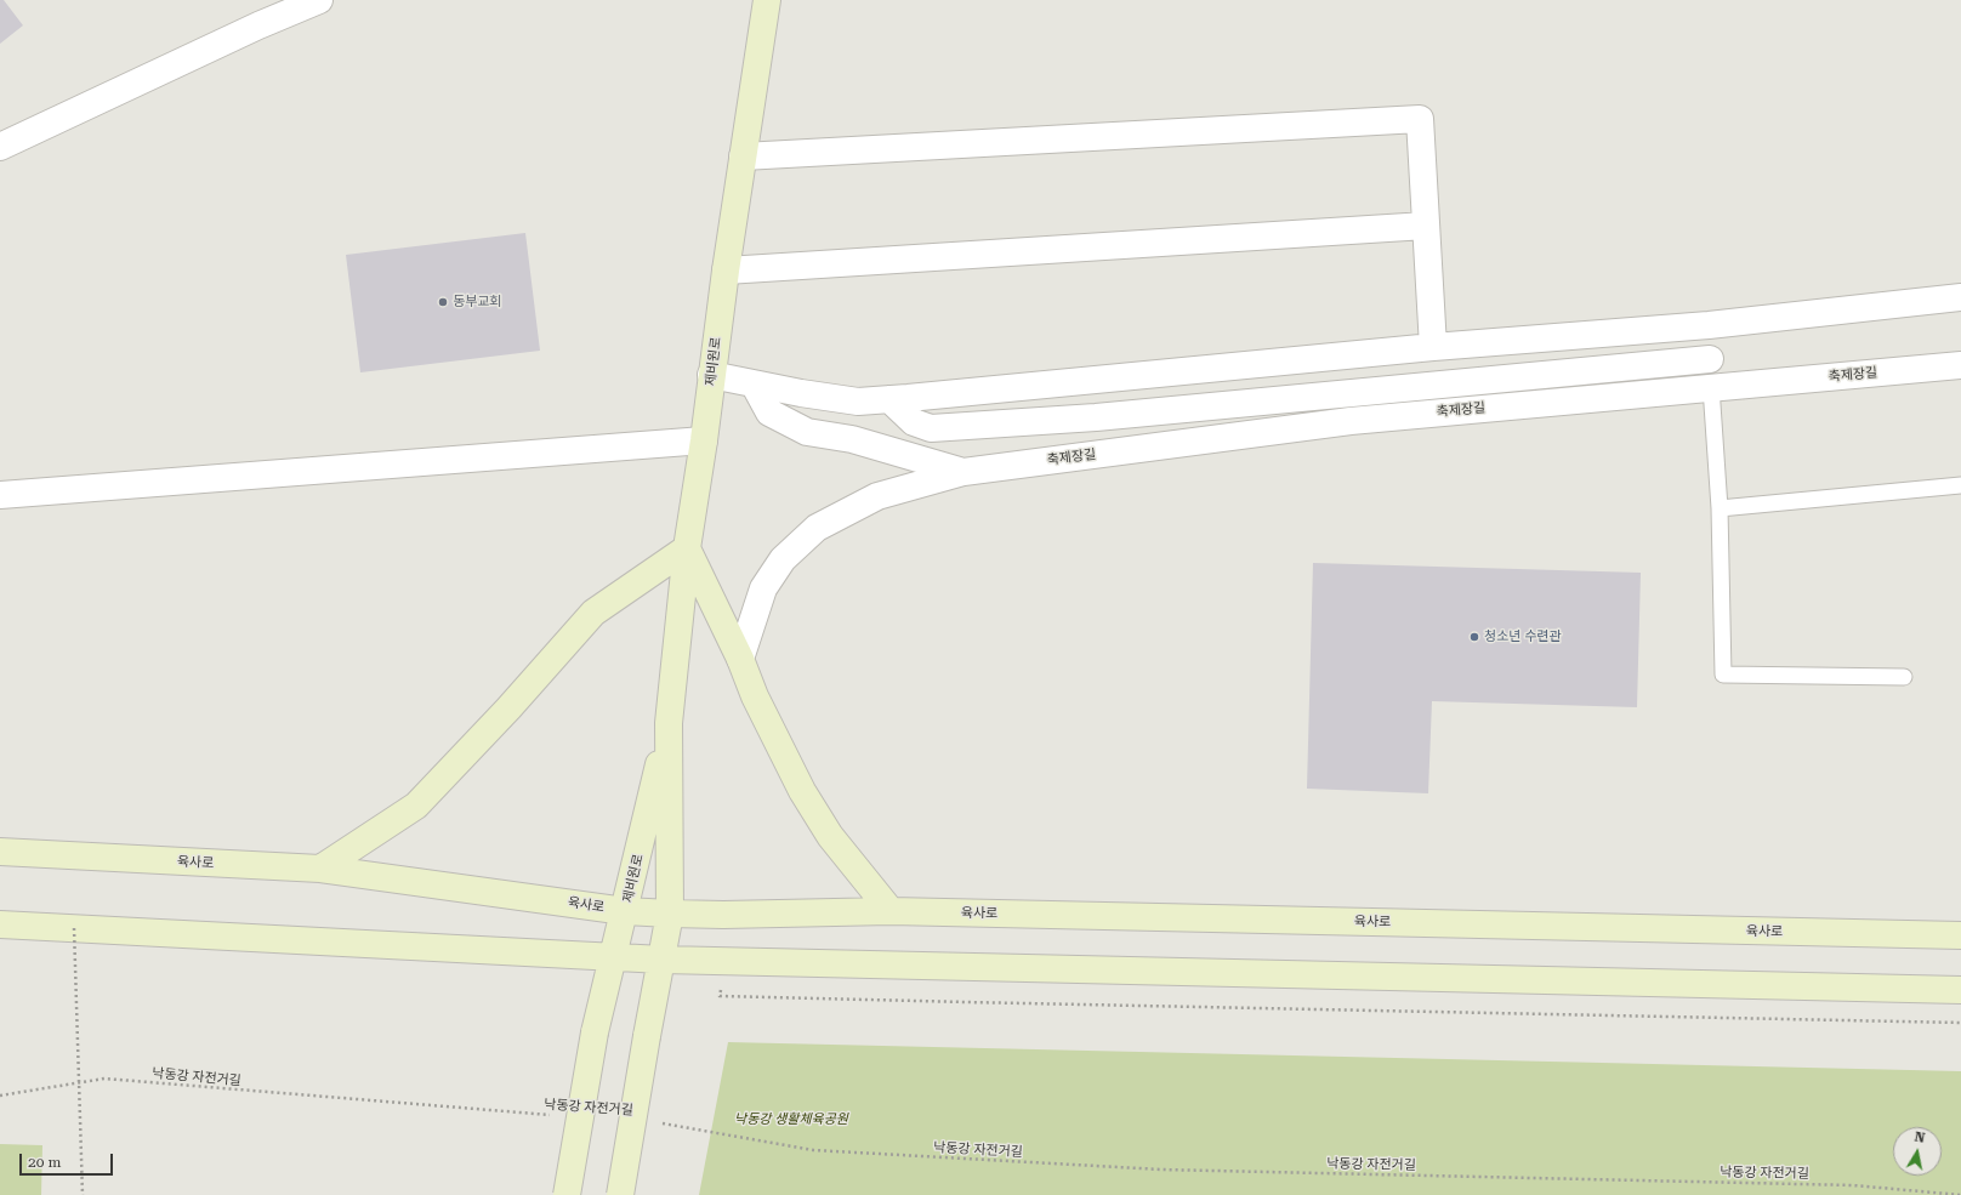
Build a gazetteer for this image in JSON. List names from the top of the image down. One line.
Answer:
{"streets":{"street":["제비원로","축제장길","육사로"],"path":["낙동강 자전거길"]},"crossings":[["제비원로","육사로"]],"parks":["낙동강 생활체육공원"],"places":["동부교회","청소년 수련관"],"scale_bar":"20 m","north":"top"}
